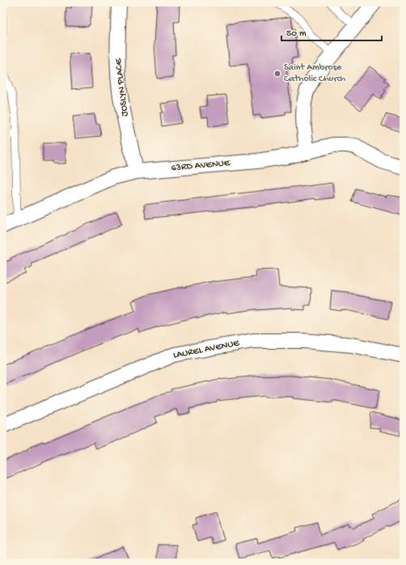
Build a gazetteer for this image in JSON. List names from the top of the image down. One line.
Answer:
{"streets":{"street":["JOSLYN PLACE","63RD AVENUE","LAUREL AVENUE"]},"crossings":[["JOSLYN PLACE","63RD AVENUE"]],"places":["Saint Ambrose Catholic Church"],"scale_bar":"50 m"}
